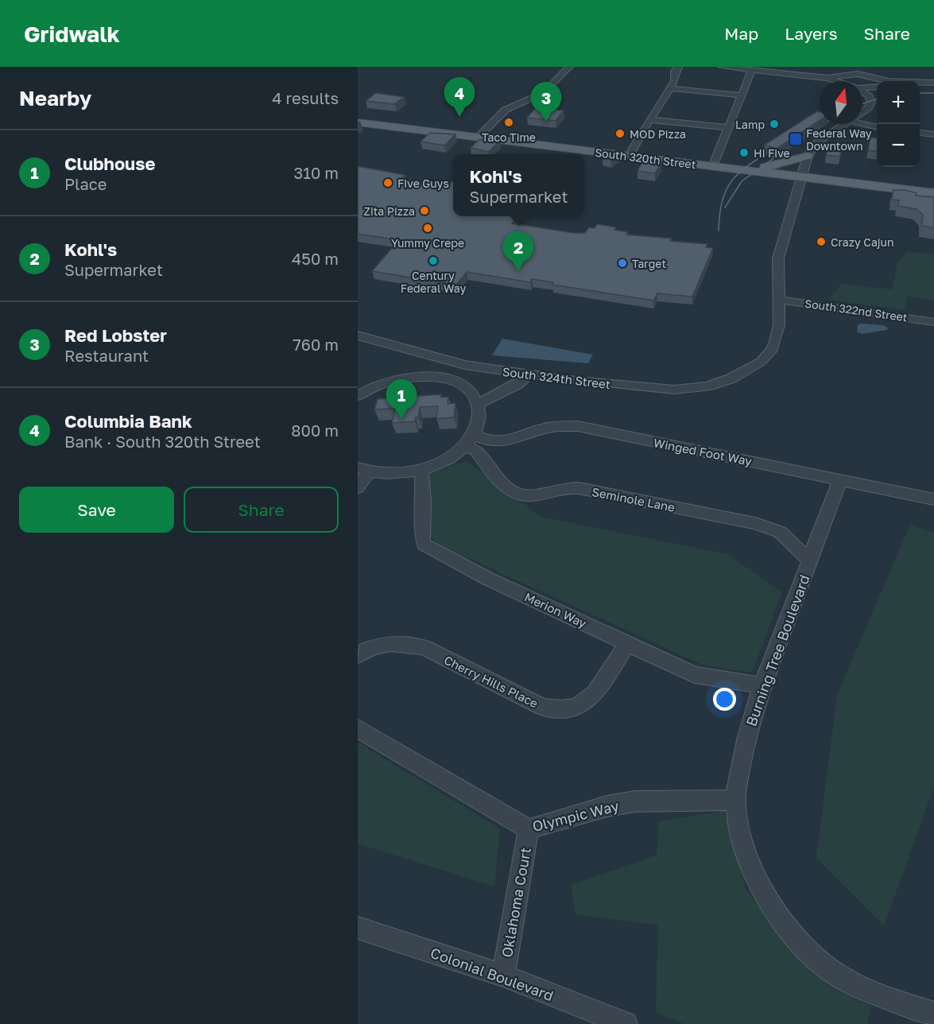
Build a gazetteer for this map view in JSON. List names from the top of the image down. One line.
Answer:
{"streets":{"main road":["South 320th Street"],"street":["South 322nd Street","South 324th Street","Winged Foot Way","Seminole Lane","Merion Way","Burning Tree Boulevard","Cherry Hills Place","Olympic Way","Oklahoma Court","Colonial Boulevard"]},"crossings":[["South 320th Street","South 324th Street"],["South 322nd Street","South 324th Street"],["Winged Foot Way","Seminole Lane"],["Winged Foot Way","Burning Tree Boulevard"],["Seminole Lane","Burning Tree Boulevard"],["Merion Way","Burning Tree Boulevard"],["Merion Way","Cherry Hills Place"],["Burning Tree Boulevard","Olympic Way"],["Olympic Way","Oklahoma Court"],["Oklahoma Court","Colonial Boulevard"]],"places":{"other":["Taco Time","Lamp","MOD Pizza","Hi Five","Five Guys","Zita Pizza","Yummy Crepe","Crazy Cajun","Century Federal Way","Target"],"transit":["Federal Way Downtown"]},"north":"top","page":{"header":"Gridwalk","nav":["Map","Layers","Share"],"heading":["Nearby","4 results"],"pins":["4","3","2","1"],"map_buttons":["+","−"],"list":[{"mark":"1","name":"Clubhouse","note":"Place","value":"310 m"},{"mark":"2","name":"Kohl's","note":"Supermarket","value":"450 m"},{"mark":"3","name":"Red Lobster","note":"Restaurant","value":"760 m"},{"mark":"4","name":"Columbia Bank","note":"Bank · South 320th Street","value":"800 m"}],"popup":["Kohl's","Supermarket"],"buttons":["Save","Share"]}}
